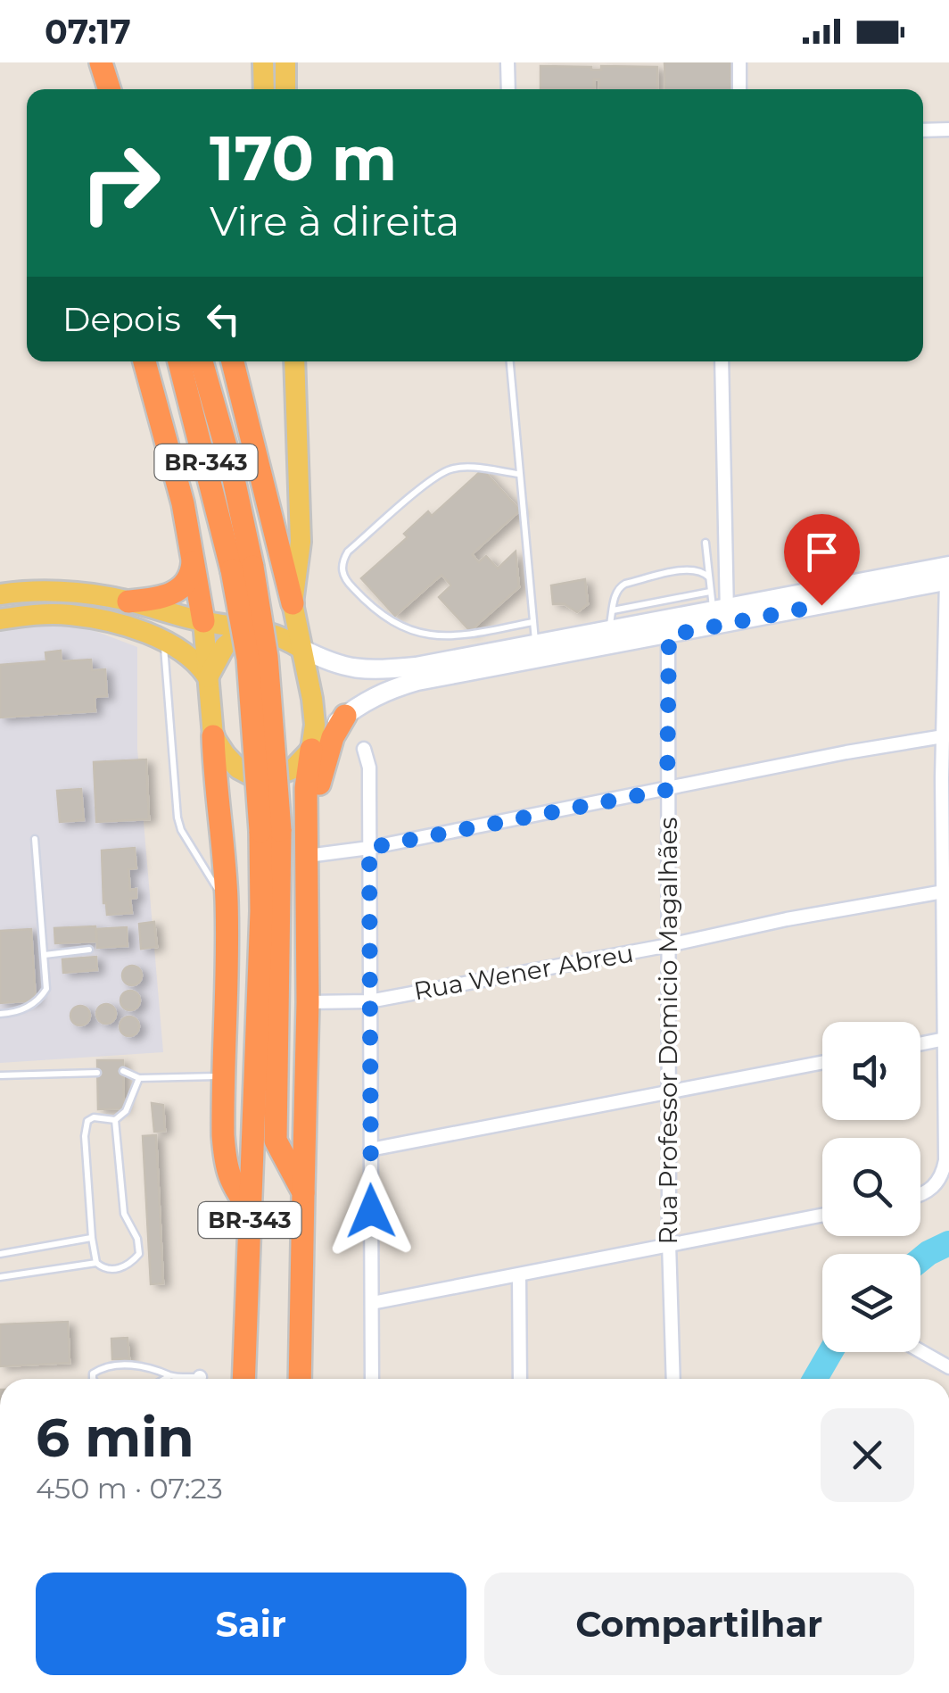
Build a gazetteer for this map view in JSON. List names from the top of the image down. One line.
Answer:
{"streets":{"highway":["BR-343"],"street":["Rua Wener Abreu","Rua Professor Domicio Magalhães"]},"crossings":[["Rua Wener Abreu","Rua Professor Domicio Magalhães"]],"page":{"status":"07:17","turn":["170 m","Vire à direita"],"then":"Depois","heading":["6 min","450 m · 07:23"],"buttons":["Sair","Compartilhar"]}}
